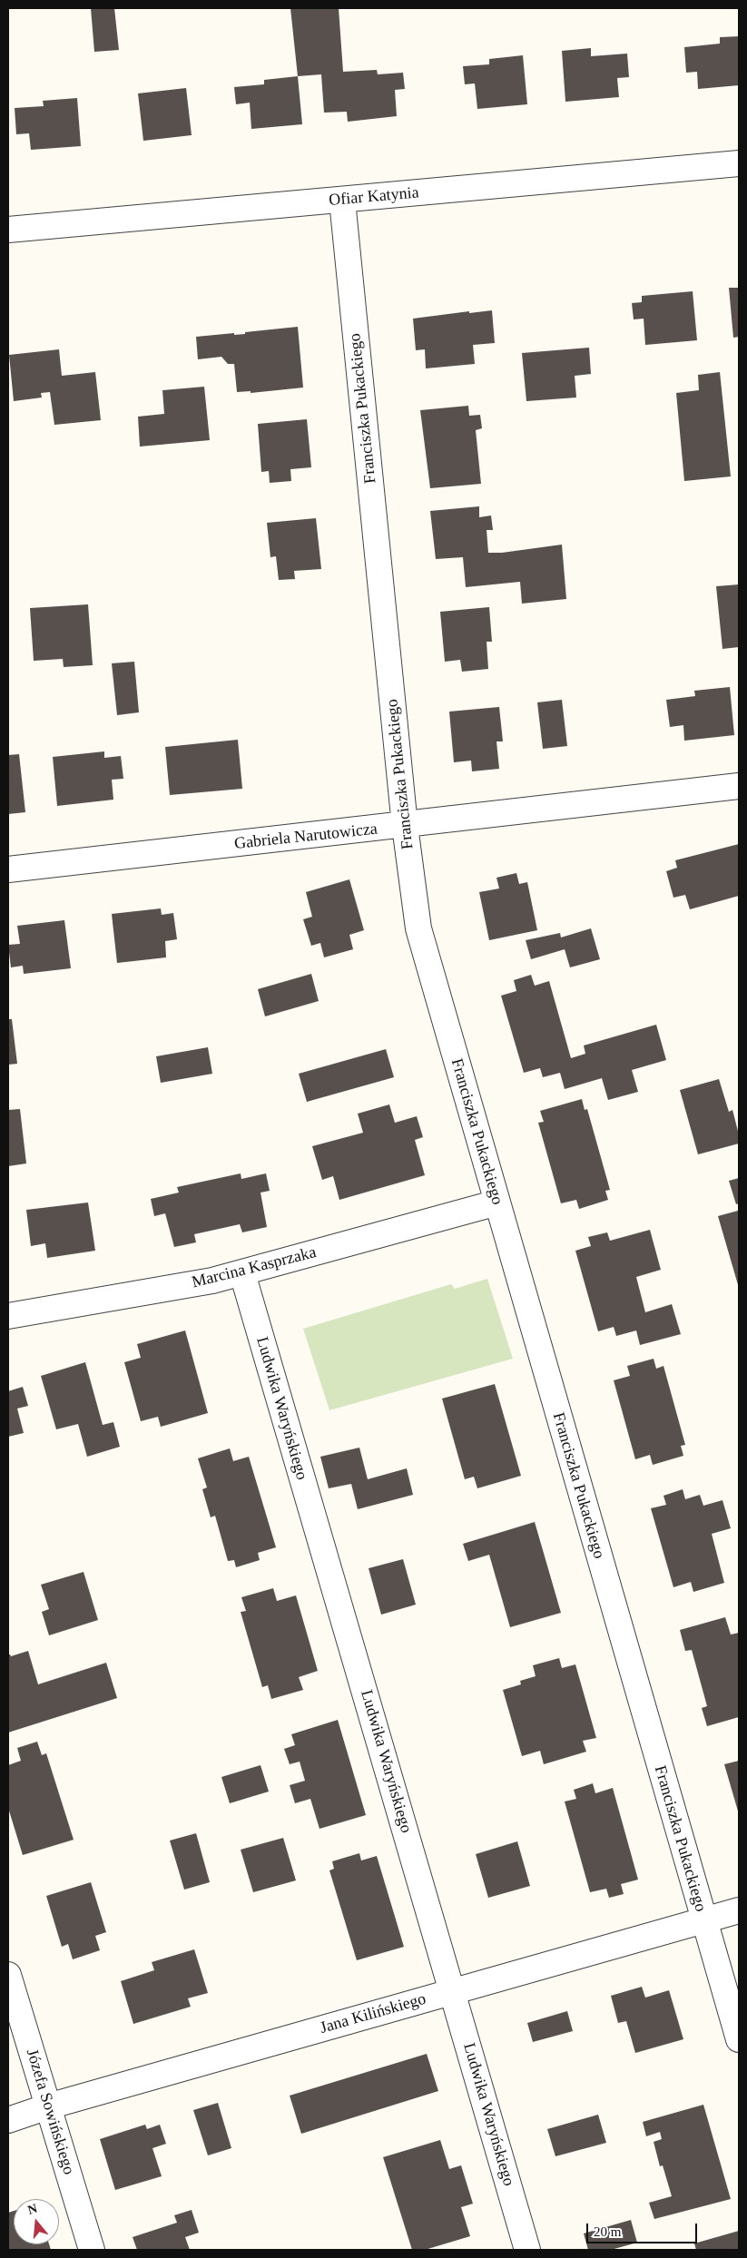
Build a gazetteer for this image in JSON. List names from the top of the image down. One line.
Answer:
{"streets":{"street":["Ofiar Katynia","Franciszka Pukackiego","Gabriela Narutowicza","Marcina Kasprzaka","Ludwika Waryńskiego","Jana Kilińskiego","Józefa Sowińskiego"]},"crossings":[["Ofiar Katynia","Franciszka Pukackiego"],["Franciszka Pukackiego","Gabriela Narutowicza"],["Franciszka Pukackiego","Marcina Kasprzaka"],["Franciszka Pukackiego","Jana Kilińskiego"],["Marcina Kasprzaka","Ludwika Waryńskiego"],["Ludwika Waryńskiego","Jana Kilińskiego"],["Jana Kilińskiego","Józefa Sowińskiego"]],"scale_bar":"20 m","north":"top"}
